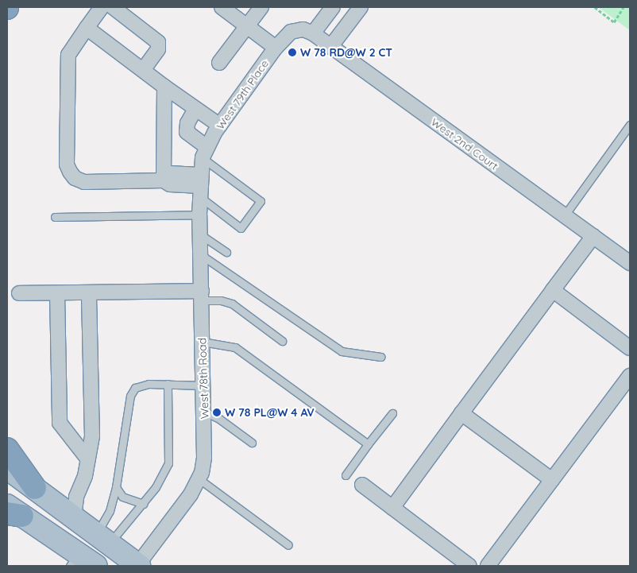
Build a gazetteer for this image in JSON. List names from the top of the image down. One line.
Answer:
{"streets":{"street":["West 79th Place","West 2nd Court","West 78th Road"]},"crossings":[["West 79th Place","West 2nd Court"],["West 79th Place","West 78th Road"]],"places":["W 78 RD@W 2 CT","W 78 PL@W 4 AV"]}
